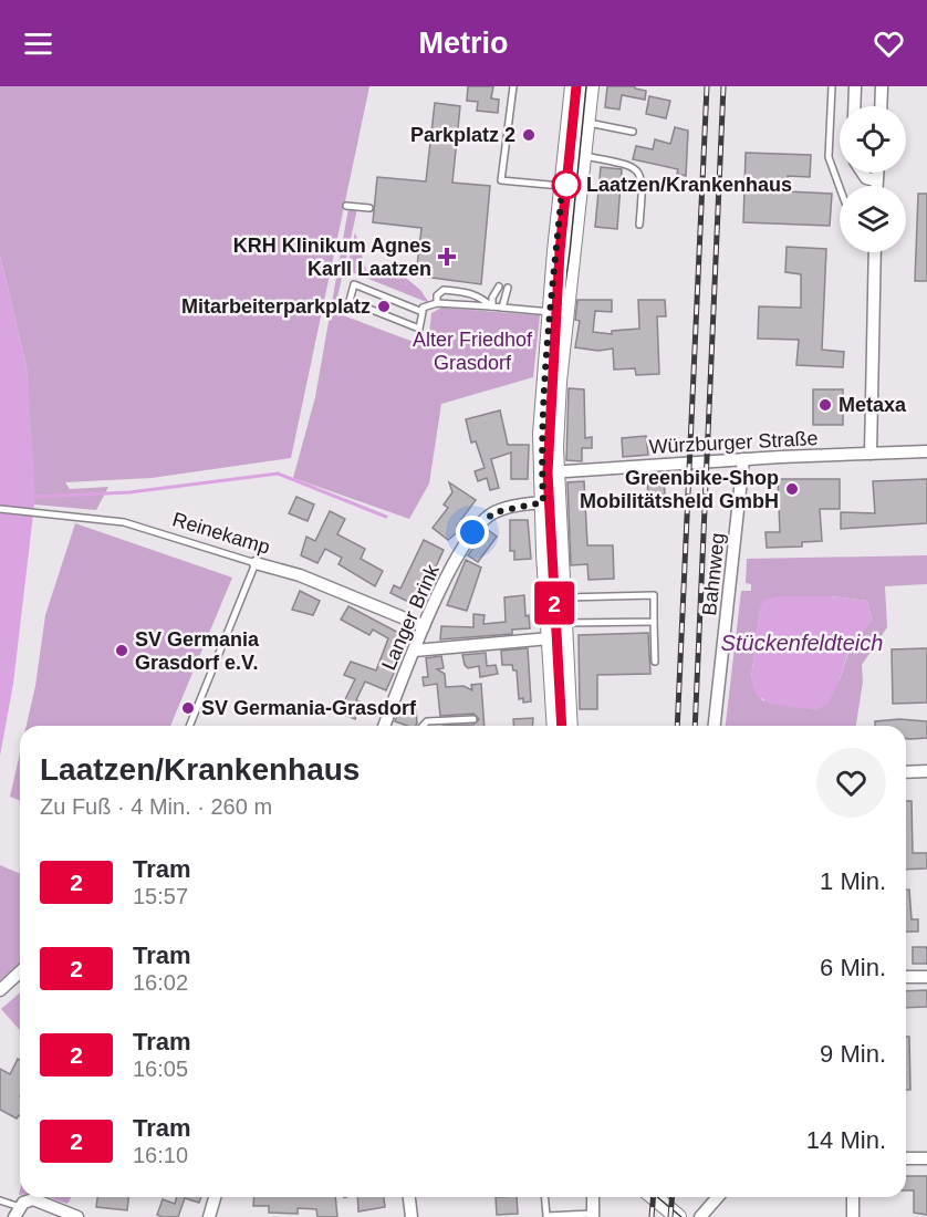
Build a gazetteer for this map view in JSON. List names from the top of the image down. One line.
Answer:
{"streets":{"street":["Würzburger Straße","Reinekamp","Bahnweg","Langer Brink"]},"crossings":[["Würzburger Straße","Bahnweg"],["Reinekamp","Langer Brink"]],"water":["Stückenfeldteich"],"parks":["Alter Friedhof Grasdorf"],"places":{"other":["Parkplatz 2","Laatzen/Krankenhaus","Mitarbeiterparkplatz","Metaxa","Greenbike-Shop Mobilitätsheld GmbH","SV Germania Grasdorf e.V.","SV Germania-Grasdorf"],"health":["KRH Klinikum Agnes Karll Laatzen"]},"lines":["tram line 2"],"page":{"header":"Metrio","on_map":"2","heading":["Laatzen/Krankenhaus","Zu Fuß · 4 Min. · 260 m"],"list":[{"mark":"2","name":"Tram","note":"15:57","value":"1 Min."},{"mark":"2","name":"Tram","note":"16:02","value":"6 Min."},{"mark":"2","name":"Tram","note":"16:05","value":"9 Min."},{"mark":"2","name":"Tram","note":"16:10","value":"14 Min."}]}}
